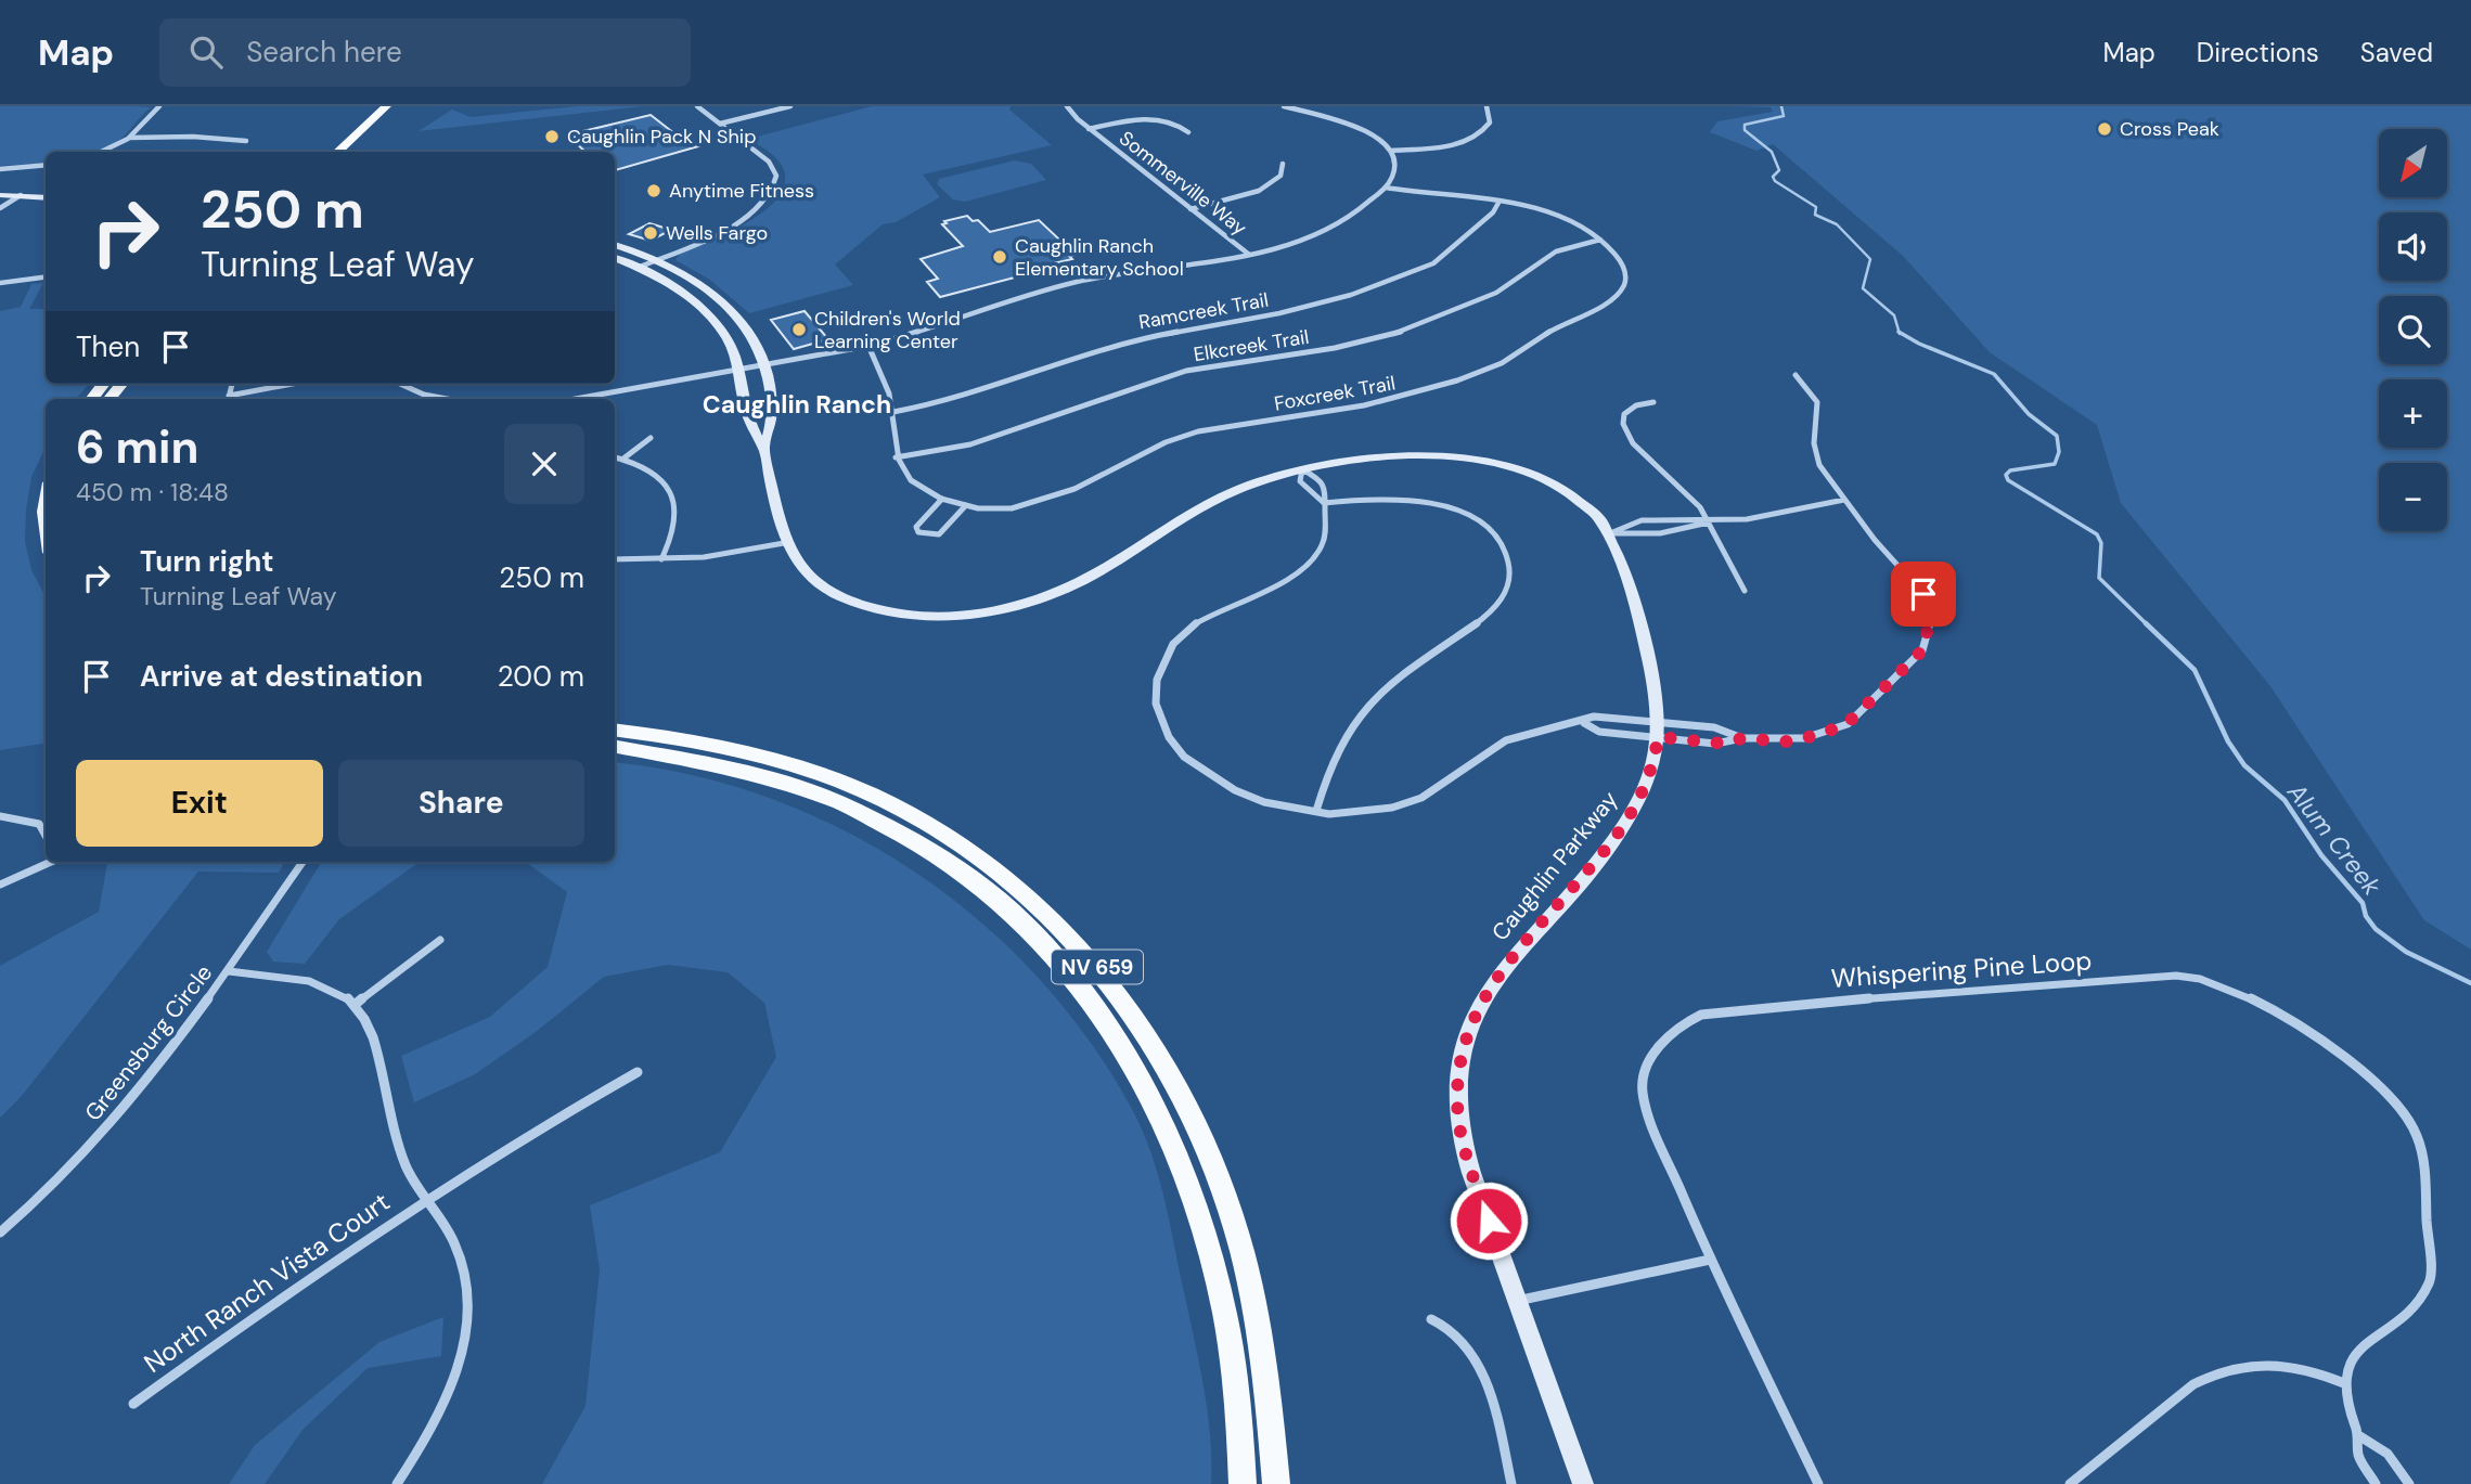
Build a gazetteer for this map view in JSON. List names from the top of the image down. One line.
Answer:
{"streets":{"main road":["NV 659"],"street":["Sommerville Way","Ramcreek Trail","Elkcreek Trail","Foxcreek Trail","Caughlin Parkway","Whispering Pine Loop","Greensburg Circle","North Ranch Vista Court"]},"crossings":[["Ramcreek Trail","Foxcreek Trail"],["Elkcreek Trail","Foxcreek Trail"]],"districts":["Caughlin Ranch"],"water":["Alum Creek"],"places":["Cross Peak","Caughlin Pack N Ship","Anytime Fitness","Wells Fargo","Caughlin Ranch Elementary School","Children's World Learning Center"],"north":"bottom left","page":{"header":"Map","search":"Search here","nav":["Map","Directions","Saved"],"map_buttons":["+","−"],"turn":["250 m","Turning Leaf Way"],"then":"Then","heading":["6 min","450 m · 18:48"],"list":[{"name":"Turn right","note":"Turning Leaf Way","value":"250 m"},{"name":"Arrive at destination","value":"200 m"}],"buttons":["Exit","Share"]}}
